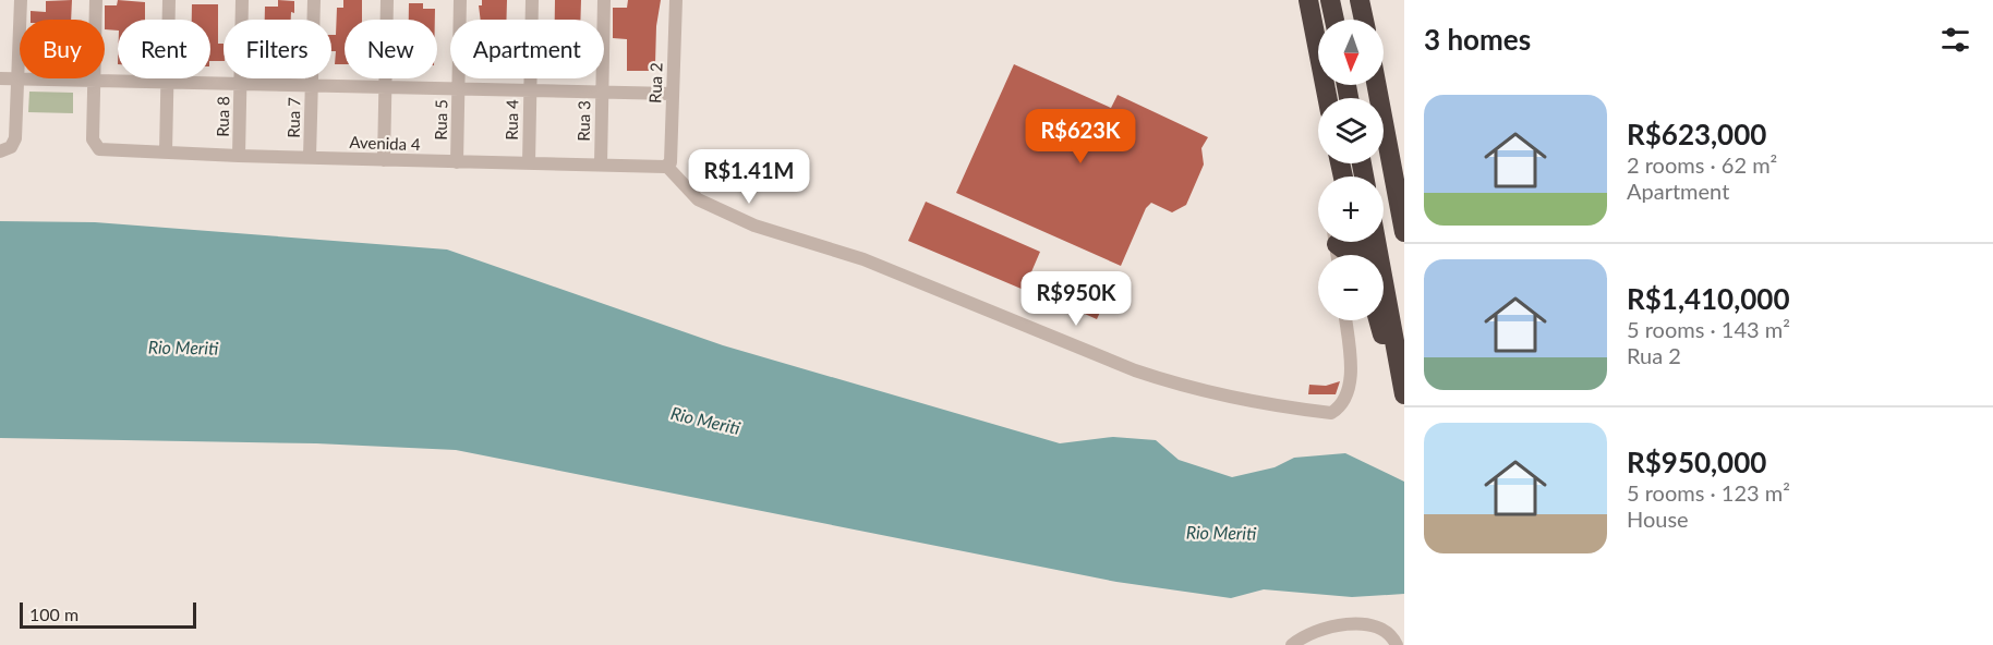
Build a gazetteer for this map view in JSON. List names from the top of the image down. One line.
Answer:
{"streets":{"street":["Rua 2","Rua 8","Rua 7","Rua 5","Rua 4","Rua 3","Avenida 4"]},"crossings":[["Rua 2","Avenida 4"],["Rua 8","Avenida 4"],["Rua 7","Avenida 4"],["Rua 5","Avenida 4"],["Rua 4","Avenida 4"],["Rua 3","Avenida 4"]],"water":["Rio Meriti"],"scale_bar":"100 m","north":"bottom","page":{"heading":"3 homes","map_buttons":["+","−"],"chip":["Buy","Rent","Filters","New","Apartment"],"list":[{"name":"R$623,000","note":"2 rooms · 62 m² · Apartment"},{"name":"R$1,410,000","note":"5 rooms · 143 m² · Rua 2"},{"name":"R$950,000","note":"5 rooms · 123 m² · House"}],"price":["R$623K","R$1.41M","R$950K"],"scale":"100 m"}}
